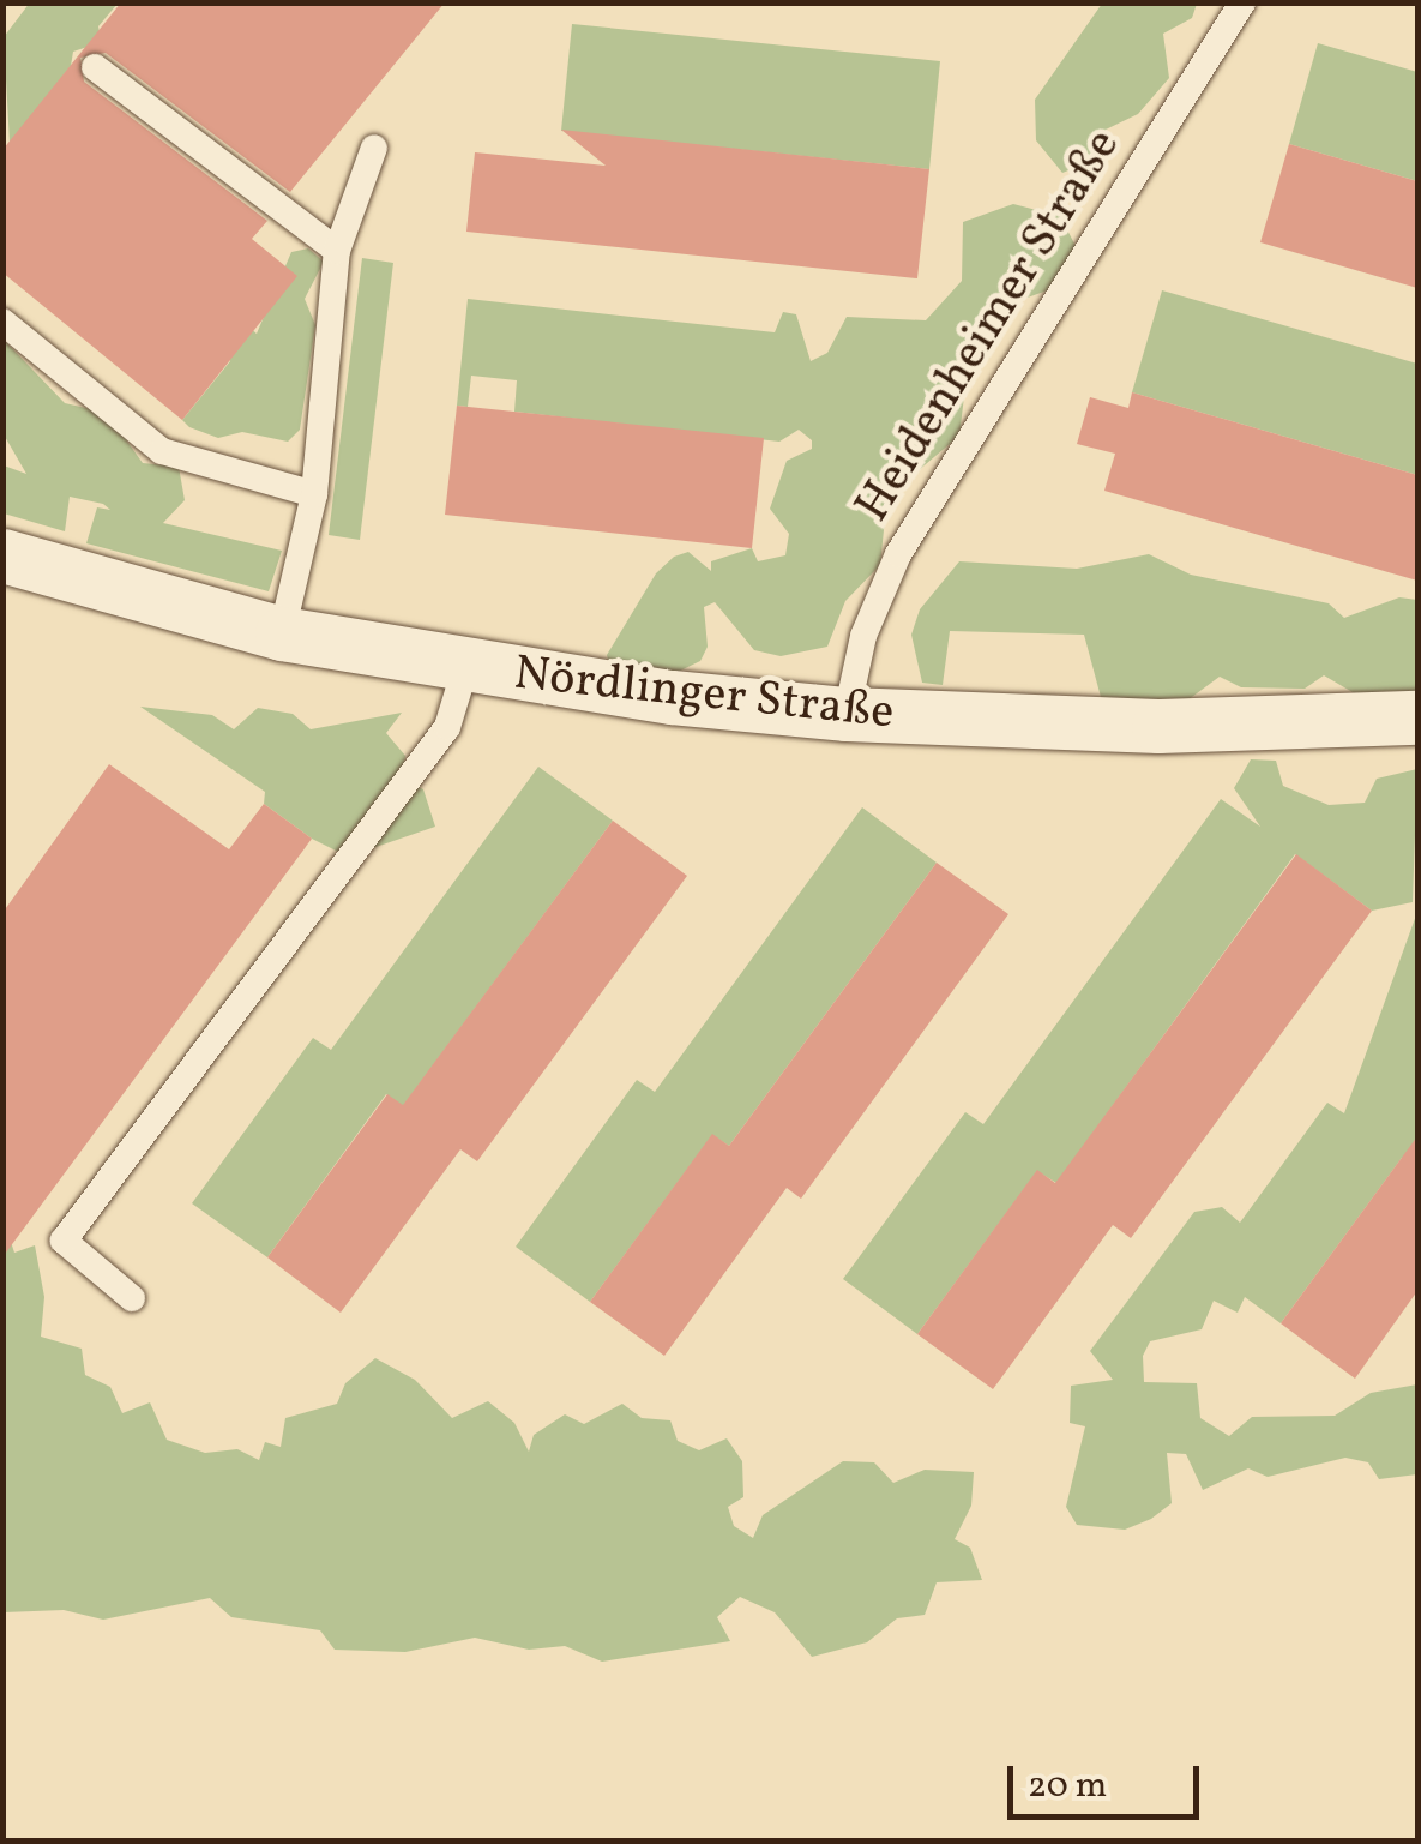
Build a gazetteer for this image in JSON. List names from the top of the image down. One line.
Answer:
{"streets":{"street":["Nördlinger Straße"],"lane":["Heidenheimer Straße"]},"crossings":[["Heidenheimer Straße","Nördlinger Straße"]],"scale_bar":"20 m"}
